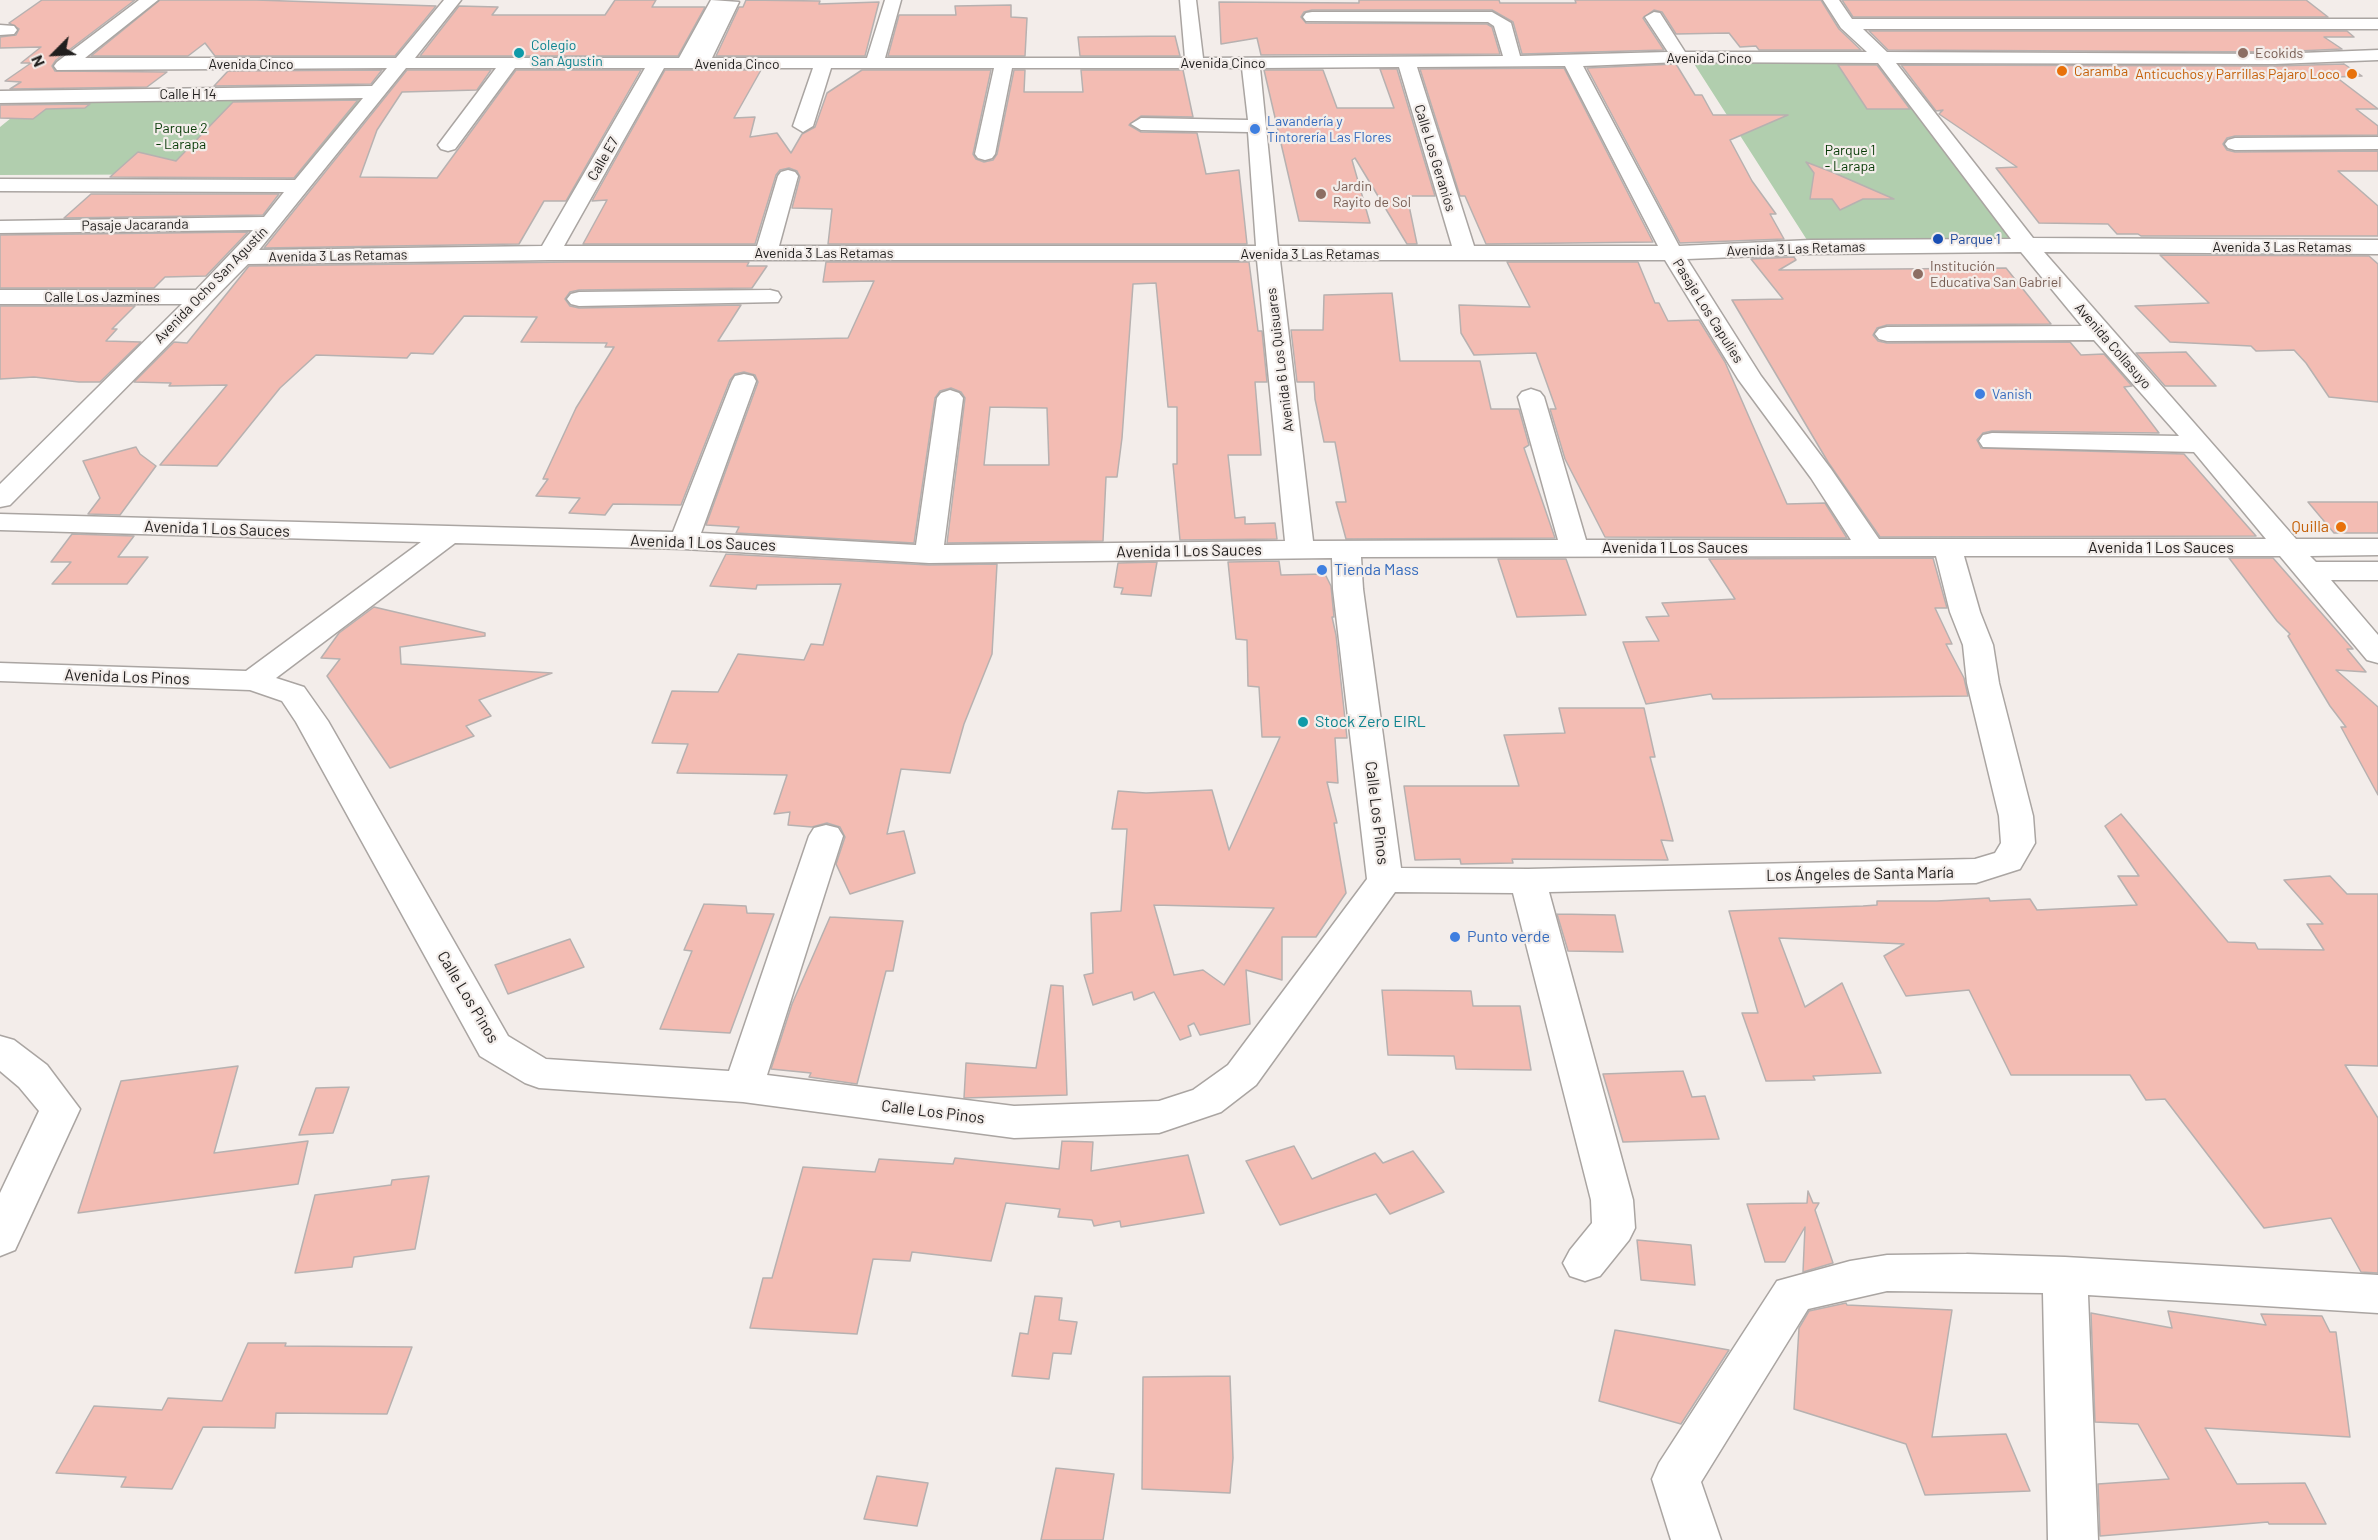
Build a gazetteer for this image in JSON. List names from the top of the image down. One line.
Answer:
{"streets":{"street":["Avenida Cinco","Calle H 14","Calle Los Geranios","Calle E7","Pasaje Jacaranda","Avenida 3 Las Retamas","Avenida Ocho San Agustín","Calle Los Jazmines","Pasaje Los Capulies","Avenida Collasuyo","Avenida 6 Los Quisuares","Avenida 1 Los Sauces","Avenida Los Pinos","Calle Los Pinos","Los Ángeles de Santa María"]},"crossings":[["Avenida Cinco","Calle Los Geranios"],["Avenida Cinco","Calle E7"],["Avenida Cinco","Avenida Ocho San Agustín"],["Avenida Cinco","Pasaje Los Capulies"],["Avenida Cinco","Avenida Collasuyo"],["Avenida Cinco","Avenida 6 Los Quisuares"],["Calle H 14","Avenida Ocho San Agustín"],["Calle Los Geranios","Avenida 3 Las Retamas"],["Calle E7","Avenida 3 Las Retamas"],["Pasaje Jacaranda","Avenida Ocho San Agustín"],["Avenida 3 Las Retamas","Avenida Ocho San Agustín"],["Avenida 3 Las Retamas","Pasaje Los Capulies"],["Avenida 3 Las Retamas","Avenida Collasuyo"],["Avenida 3 Las Retamas","Avenida 6 Los Quisuares"],["Avenida Ocho San Agustín","Calle Los Jazmines"],["Pasaje Los Capulies","Avenida 1 Los Sauces"],["Avenida Collasuyo","Avenida 1 Los Sauces"],["Avenida 6 Los Quisuares","Avenida 1 Los Sauces"],["Avenida 1 Los Sauces","Calle Los Pinos"],["Avenida 1 Los Sauces","Los Ángeles de Santa María"],["Avenida Los Pinos","Calle Los Pinos"],["Calle Los Pinos","Los Ángeles de Santa María"]],"parks":["Parque 2 - Larapa","Parque 1 - Larapa"],"places":["Colegio San Agustin","Ecokids","Caramba","Anticuchos y Parrillas Pajaro Loco","Lavandería y Tintorería Las Flores","Jardin Rayito de Sol","Parque 1","Institución Educativa San Gabriel","Vanish","Quilla","Tienda Mass","Stock Zero EIRL","Punto verde"],"north":"bottom left"}
